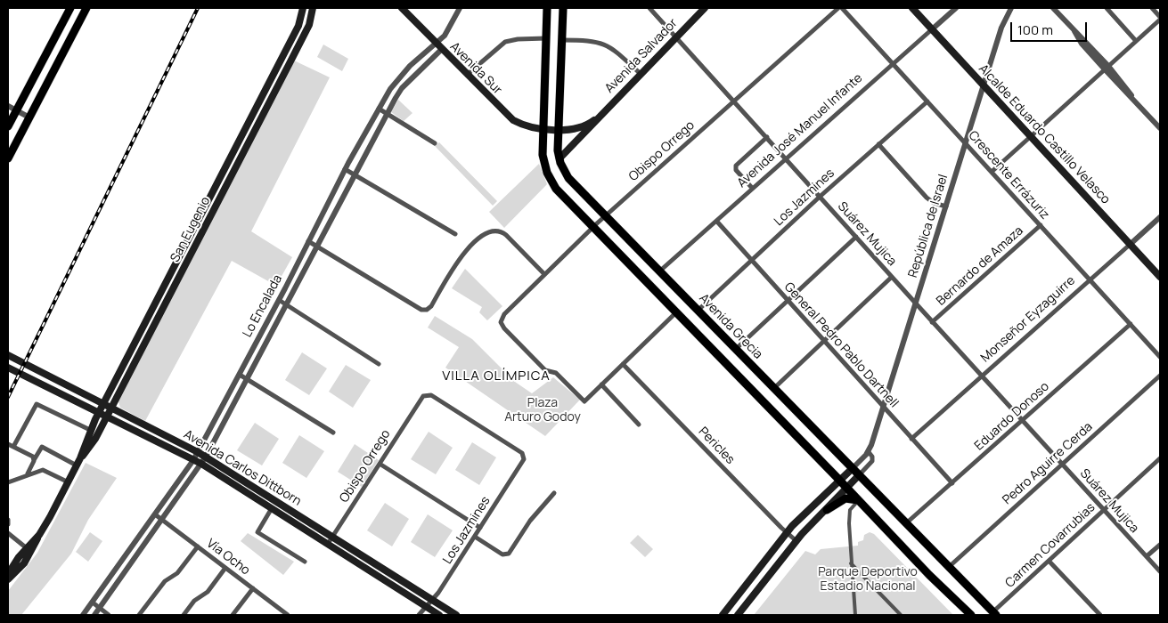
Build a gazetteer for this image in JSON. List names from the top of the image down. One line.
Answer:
{"streets":{"main road":["Avenida Salvador","Avenida Sur","Alcalde Eduardo Castillo Velasco","San Eugenio","Avenida Grecia","Avenida Carlos Dittborn"],"street":["Avenida José Manuel Infante","Obispo Orrego","Crescente Errázuriz","Los Jazmines","República de Israel","Suárez Mujica","Bernardo de Amaza","Lo Encalada","Monseñor Eyzaguirre","General Pedro Pablo Dartnell","Eduardo Donoso","Pericles","Pedro Aguirre Cerda","Carmen Covarrubias","Vía Ocho"]},"crossings":[["Avenida Salvador","Avenida Sur"],["Avenida Salvador","Suárez Mujica"],["Avenida Salvador","Avenida Grecia"],["Avenida Sur","Lo Encalada"],["Avenida José Manuel Infante","Alcalde Eduardo Castillo Velasco"],["Avenida José Manuel Infante","Crescente Errázuriz"],["Avenida José Manuel Infante","Suárez Mujica"],["Avenida José Manuel Infante","Avenida Grecia"],["Avenida José Manuel Infante","General Pedro Pablo Dartnell"],["Alcalde Eduardo Castillo Velasco","República de Israel"],["Alcalde Eduardo Castillo Velasco","Monseñor Eyzaguirre"],["Obispo Orrego","Los Jazmines"],["Obispo Orrego","Suárez Mujica"],["Obispo Orrego","Avenida Grecia"],["Obispo Orrego","Avenida Carlos Dittborn"],["Crescente Errázuriz","Los Jazmines"],["Crescente Errázuriz","República de Israel"],["Crescente Errázuriz","Bernardo de Amaza"],["Crescente Errázuriz","Monseñor Eyzaguirre"],["Crescente Errázuriz","Eduardo Donoso"],["Los Jazmines","Suárez Mujica"],["Los Jazmines","Avenida Grecia"],["Los Jazmines","General Pedro Pablo Dartnell"],["Los Jazmines","Avenida Carlos Dittborn"],["República de Israel","Suárez Mujica"],["República de Israel","Avenida Grecia"],["República de Israel","General Pedro Pablo Dartnell"],["San Eugenio","Avenida Carlos Dittborn"],["Suárez Mujica","Bernardo de Amaza"],["Suárez Mujica","Monseñor Eyzaguirre"],["Suárez Mujica","Eduardo Donoso"],["Suárez Mujica","Pedro Aguirre Cerda"],["Suárez Mujica","Carmen Covarrubias"],["Lo Encalada","Avenida Carlos Dittborn"],["Lo Encalada","Vía Ocho"],["Monseñor Eyzaguirre","General Pedro Pablo Dartnell"],["Avenida Grecia","Eduardo Donoso"],["Avenida Grecia","Pedro Aguirre Cerda"],["Avenida Grecia","Carmen Covarrubias"],["General Pedro Pablo Dartnell","Eduardo Donoso"]],"districts":["VILLA OLÍMPICA"],"parks":["Plaza Arturo Godoy","Parque Deportivo Estadio Nacional"],"scale_bar":"100 m"}
